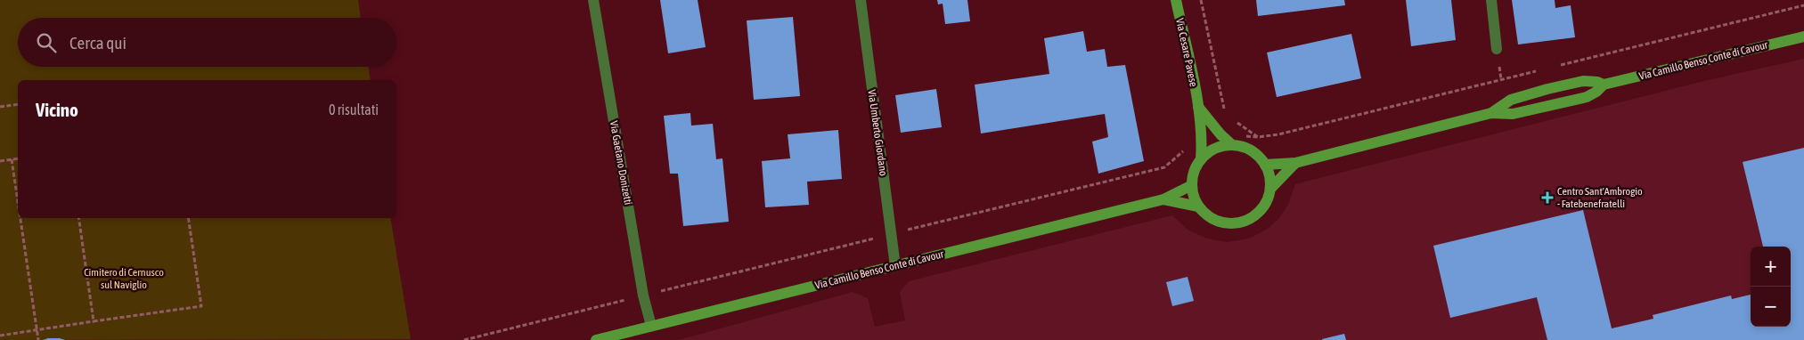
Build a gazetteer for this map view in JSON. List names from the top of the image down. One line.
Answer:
{"streets":{"street":["Via Cesare Pavese","Via Camillo Benso Conte di Cavour","Via Umberto Giordano","Via Gaetano Donizetti"]},"crossings":[["Via Cesare Pavese","Via Camillo Benso Conte di Cavour"],["Via Camillo Benso Conte di Cavour","Via Umberto Giordano"],["Via Camillo Benso Conte di Cavour","Via Gaetano Donizetti"]],"parks":["Cimitero di Cernusco sul Naviglio"],"places":{"health":["Centro Sant'Ambrogio - Fatebenefratelli"]},"page":{"search":"Cerca qui","heading":["Vicino","0 risultati"],"map_buttons":["+","−"]}}
